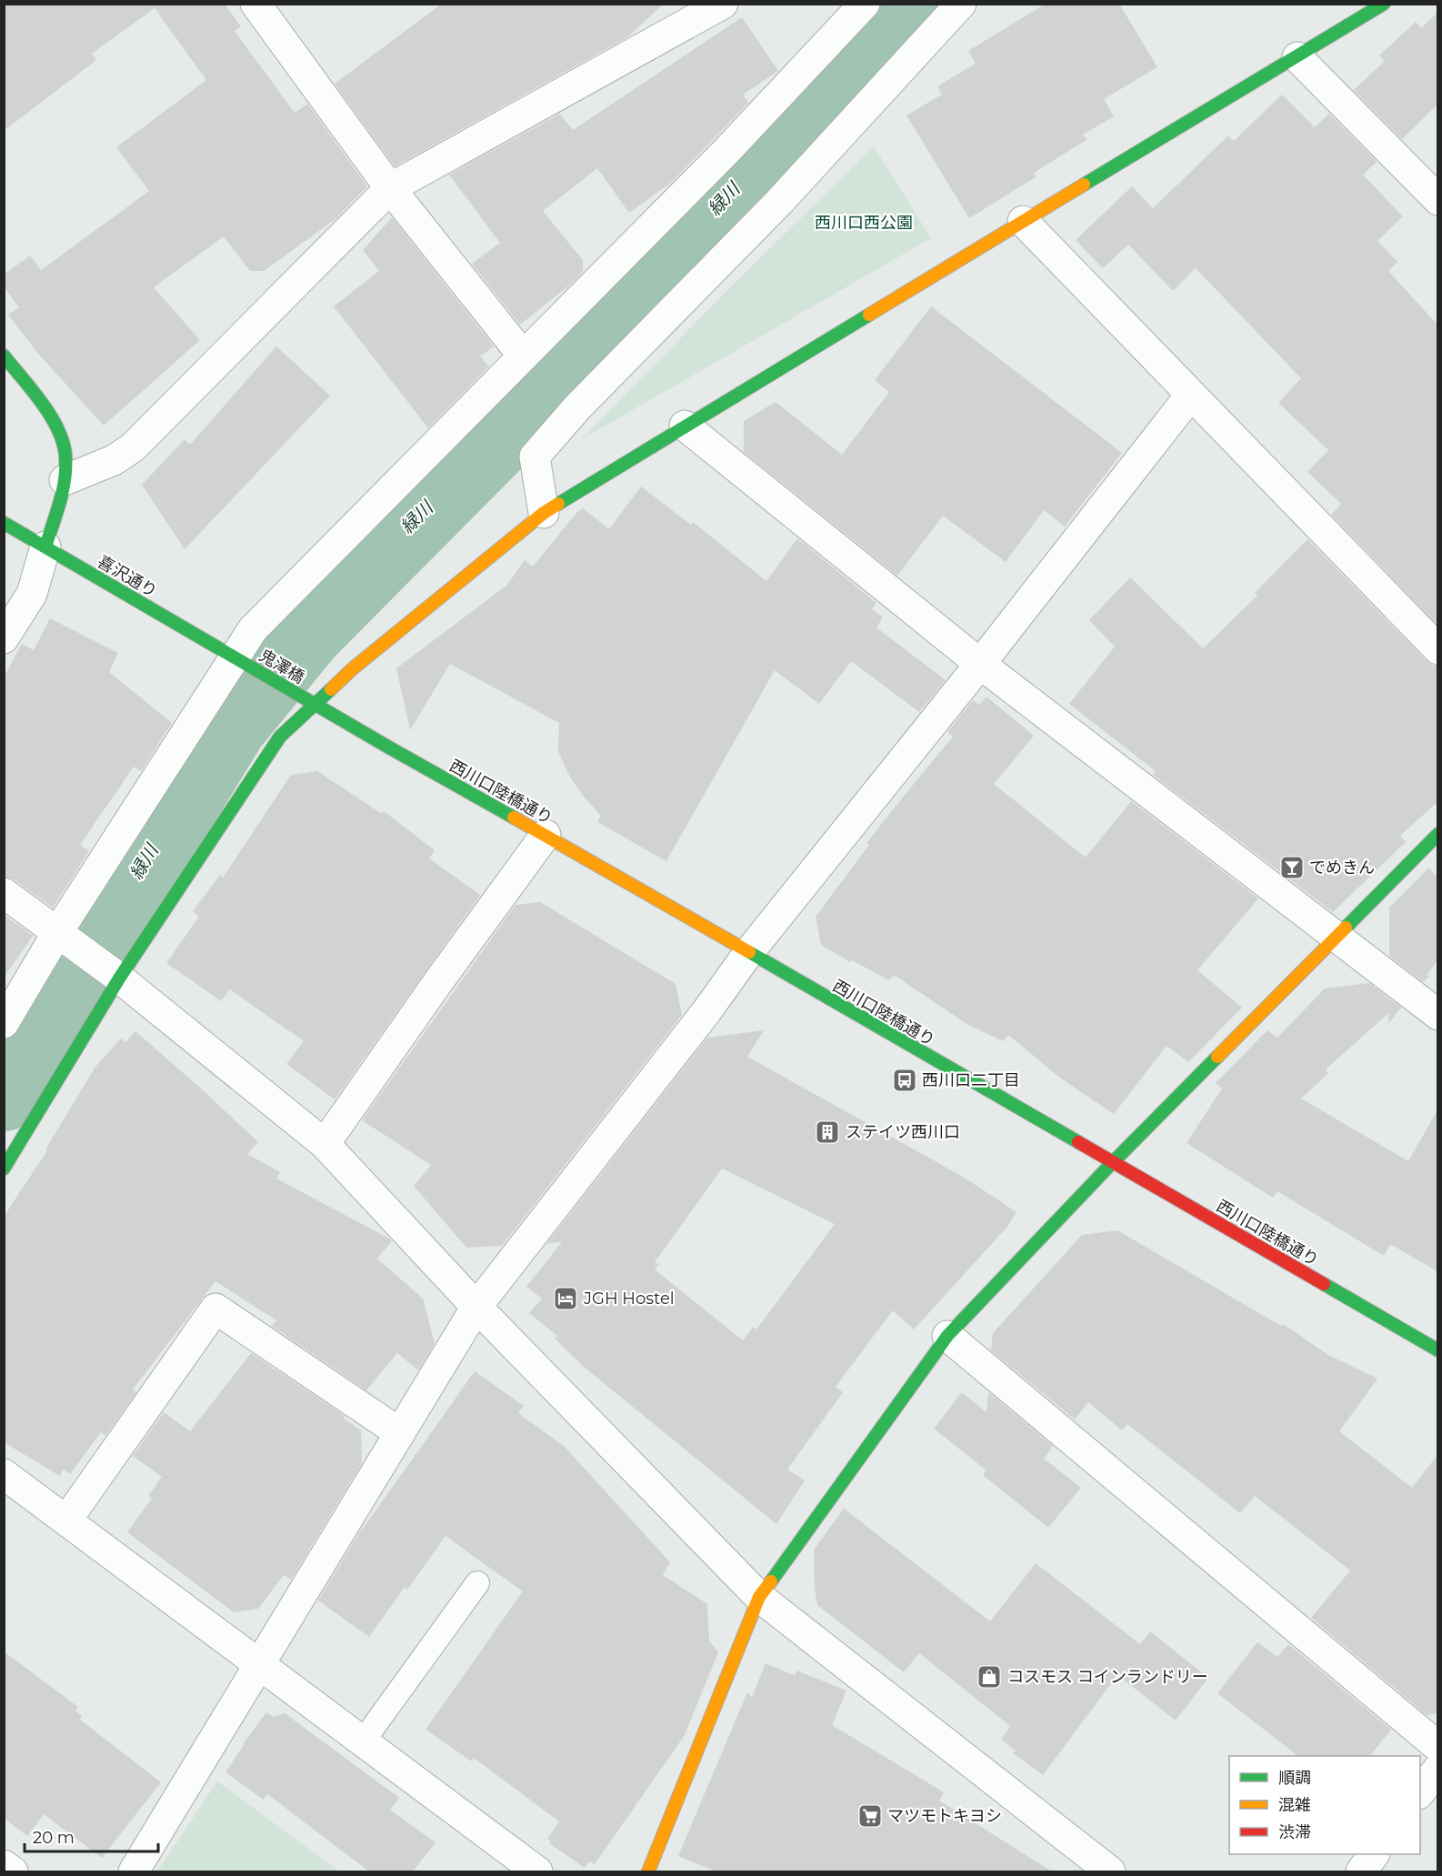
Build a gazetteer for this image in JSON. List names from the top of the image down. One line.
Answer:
{"streets":{"street":["喜沢通り","鬼澤橋","西川口陸橋通り"]},"crossings":[["喜沢通り","鬼澤橋"],["鬼澤橋","西川口陸橋通り"]],"water":["緑川"],"parks":["西川口西公園"],"places":{"bar":["でめきん"],"bus stop":["西川口二丁目"],"building":["ステイツ西川口"],"hotel":["JGH Hostel"],"shop":["コスモス コインランドリー"],"supermarket":["マツモトキヨシ"]},"legend":["順調","混雑","渋滞"],"scale_bar":"20 m"}
